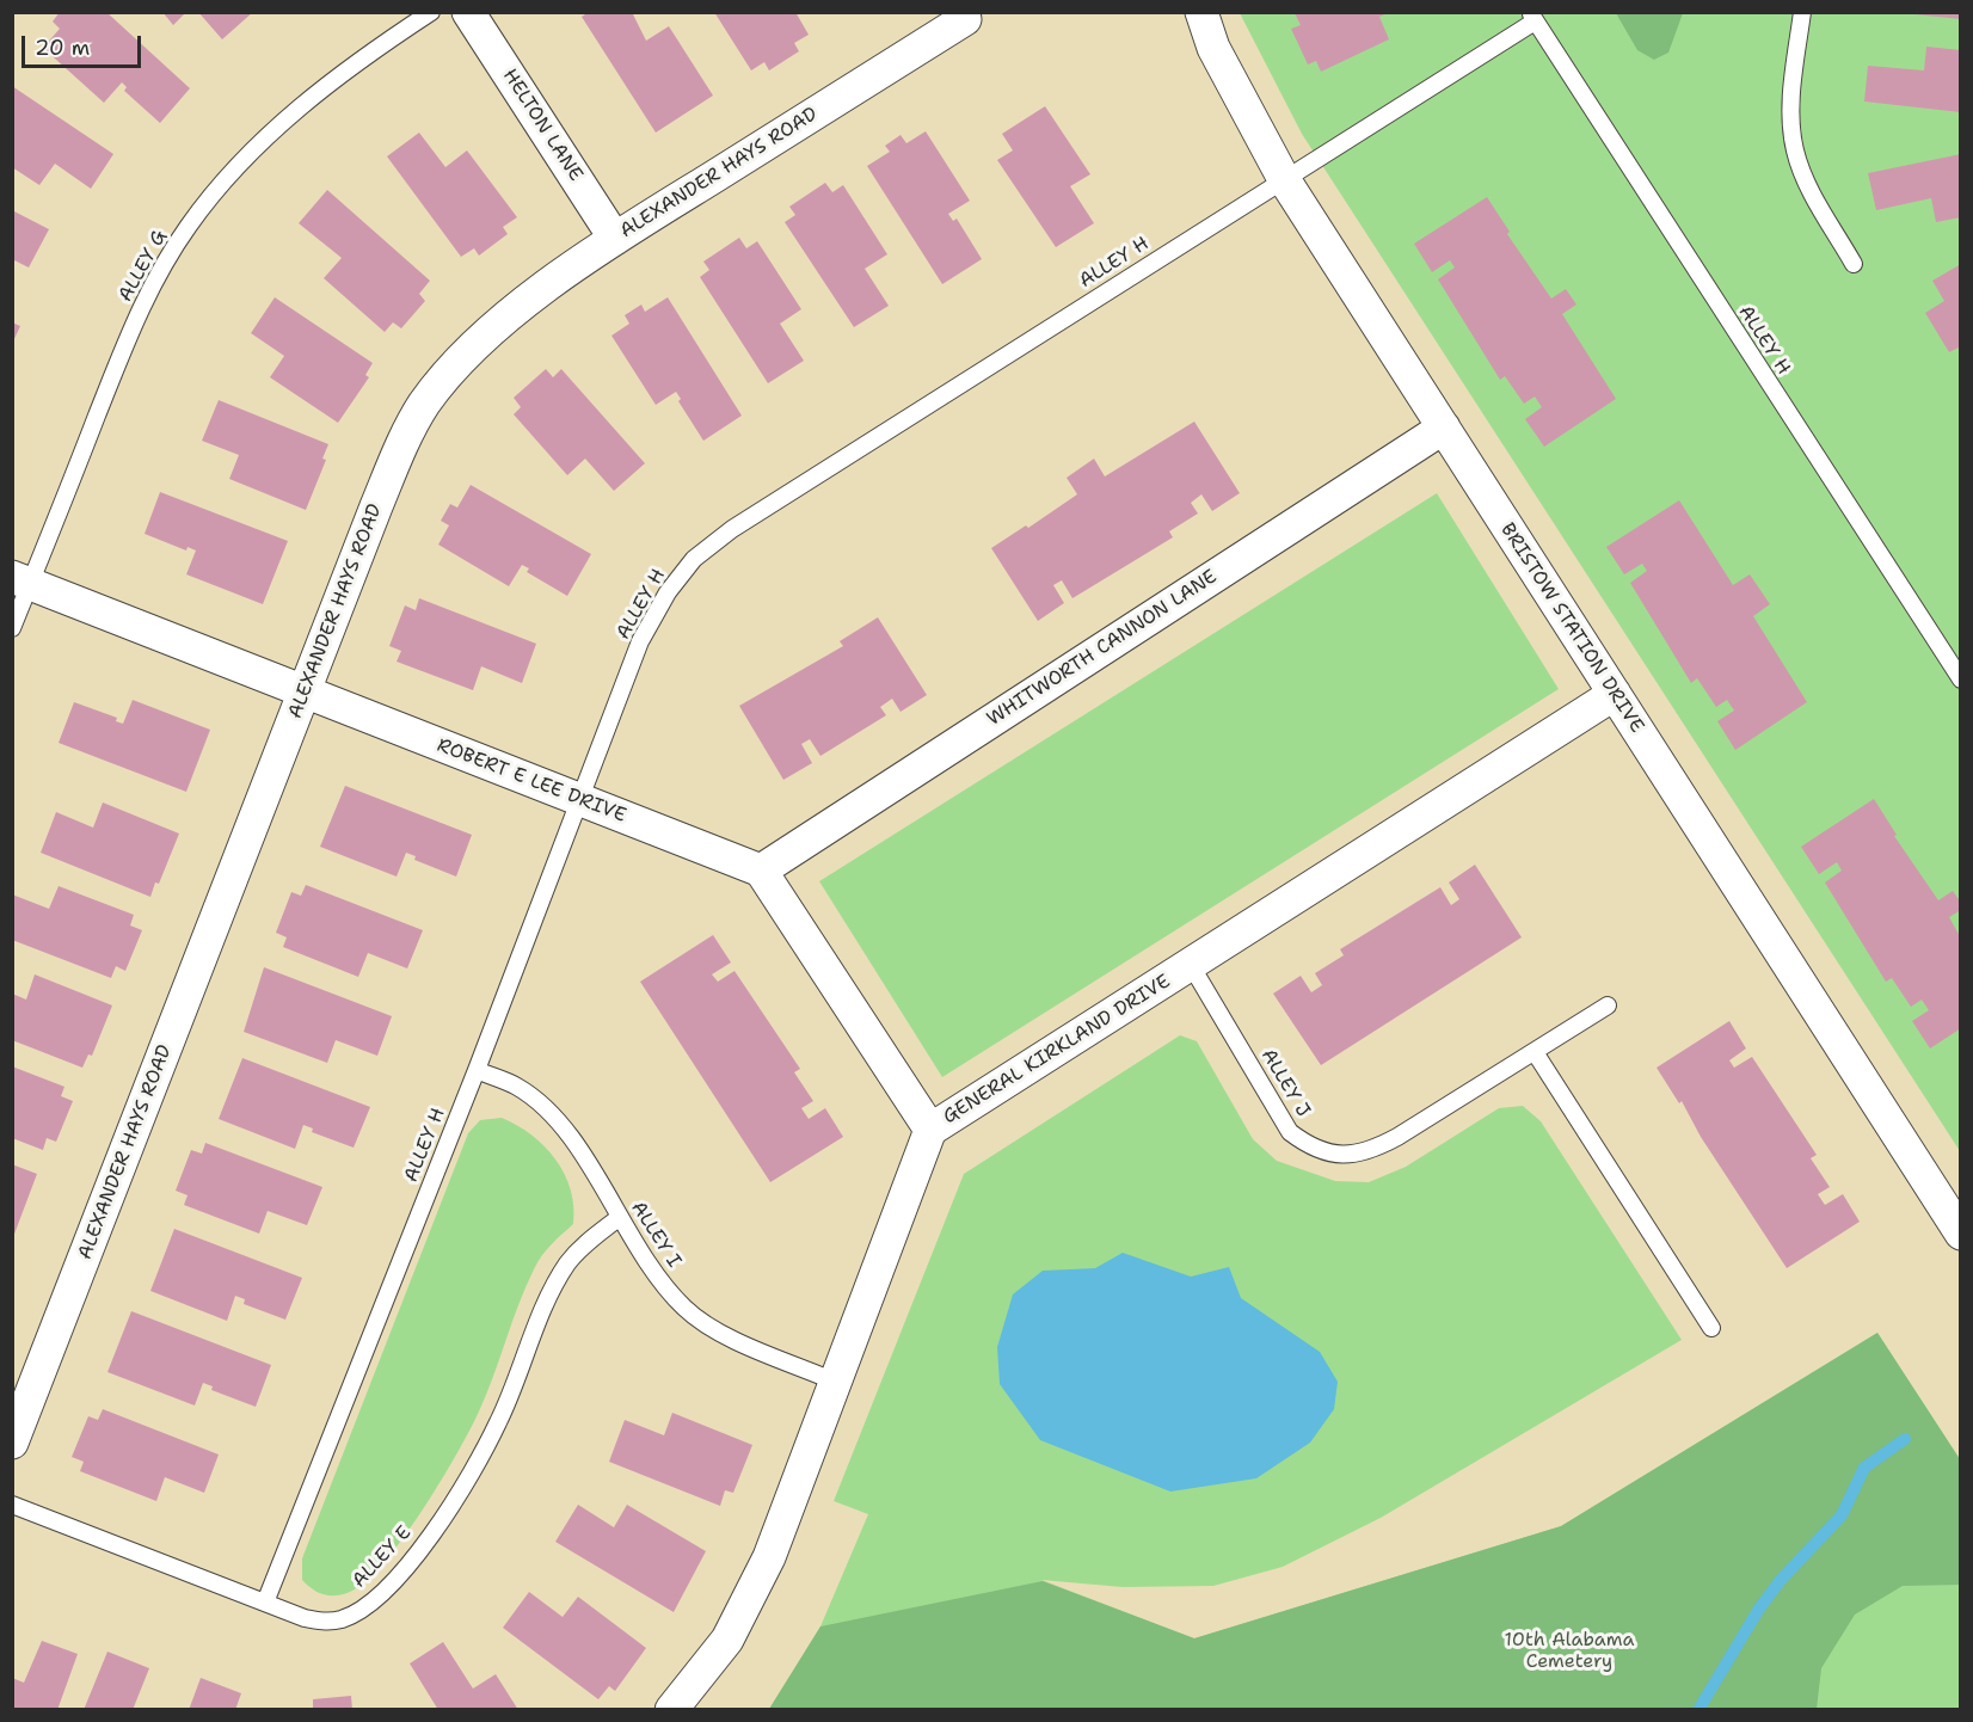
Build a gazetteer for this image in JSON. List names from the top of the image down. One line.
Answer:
{"streets":{"street":["HELTON LANE","ALEXANDER HAYS ROAD","BRISTOW STATION DRIVE","WHITWORTH CANNON LANE","ROBERT E LEE DRIVE","GENERAL KIRKLAND DRIVE"],"lane":["ALLEY H","ALLEY G","ALLEY J","ALLEY I","ALLEY E"]},"crossings":[["HELTON LANE","ALEXANDER HAYS ROAD"],["ALEXANDER HAYS ROAD","ROBERT E LEE DRIVE"],["ALLEY H","BRISTOW STATION DRIVE"],["ALLEY H","ROBERT E LEE DRIVE"],["ALLEY H","ALLEY I"],["ALLEY H","ALLEY E"],["ALLEY G","ROBERT E LEE DRIVE"],["BRISTOW STATION DRIVE","WHITWORTH CANNON LANE"],["BRISTOW STATION DRIVE","GENERAL KIRKLAND DRIVE"],["WHITWORTH CANNON LANE","ROBERT E LEE DRIVE"],["GENERAL KIRKLAND DRIVE","ALLEY J"],["GENERAL KIRKLAND DRIVE","ALLEY I"],["ALLEY I","ALLEY E"]],"parks":["10th Alabama Cemetery"],"scale_bar":"20 m"}
